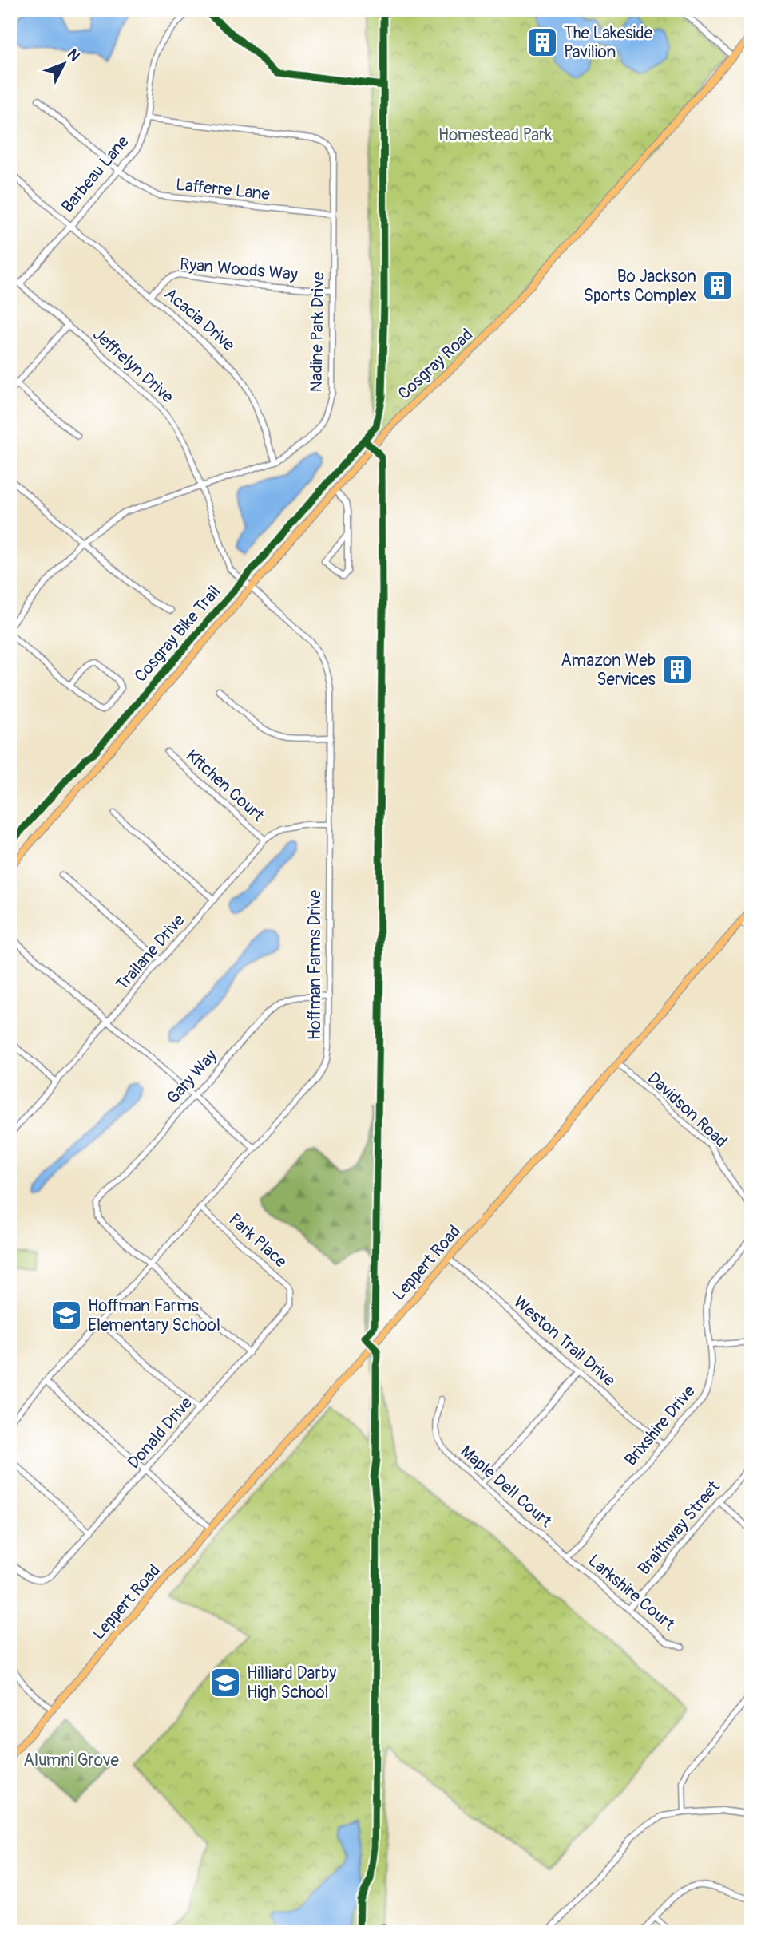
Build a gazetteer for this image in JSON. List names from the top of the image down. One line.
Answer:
{"streets":{"main road":["Cosgray Road","Leppert Road"],"street":["Barbeau Lane","Lafferre Lane","Ryan Woods Way","Acacia Drive","Nadine Park Drive","Jeffrelyn Drive","Kitchen Court","Trailane Drive","Hoffman Farms Drive","Gary Way","Davidson Road","Park Place","Weston Trail Drive","Brixshire Drive","Donald Drive","Maple Dell Court","Braithway Street","Larkshire Court"],"cycle path":["Cosgray Bike Trail"]},"crossings":[["Barbeau Lane","Lafferre Lane"],["Barbeau Lane","Acacia Drive"],["Barbeau Lane","Nadine Park Drive"],["Barbeau Lane","Jeffrelyn Drive"],["Lafferre Lane","Nadine Park Drive"],["Ryan Woods Way","Acacia Drive"],["Ryan Woods Way","Nadine Park Drive"],["Acacia Drive","Nadine Park Drive"],["Nadine Park Drive","Jeffrelyn Drive"],["Cosgray Road","Jeffrelyn Drive"],["Cosgray Road","Hoffman Farms Drive"],["Jeffrelyn Drive","Hoffman Farms Drive"],["Kitchen Court","Trailane Drive"],["Trailane Drive","Hoffman Farms Drive"],["Hoffman Farms Drive","Gary Way"],["Hoffman Farms Drive","Park Place"],["Davidson Road","Leppert Road"],["Park Place","Donald Drive"],["Leppert Road","Weston Trail Drive"],["Weston Trail Drive","Brixshire Drive"],["Brixshire Drive","Maple Dell Court"],["Brixshire Drive","Larkshire Court"],["Maple Dell Court","Larkshire Court"],["Braithway Street","Larkshire Court"]],"parks":["Homestead Park","Alumni Grove"],"places":{"building":["The Lakeside Pavilion","Bo Jackson Sports Complex","Amazon Web Services"],"school or university":["Hoffman Farms Elementary School","Hilliard Darby High School"]},"north":"top right"}
